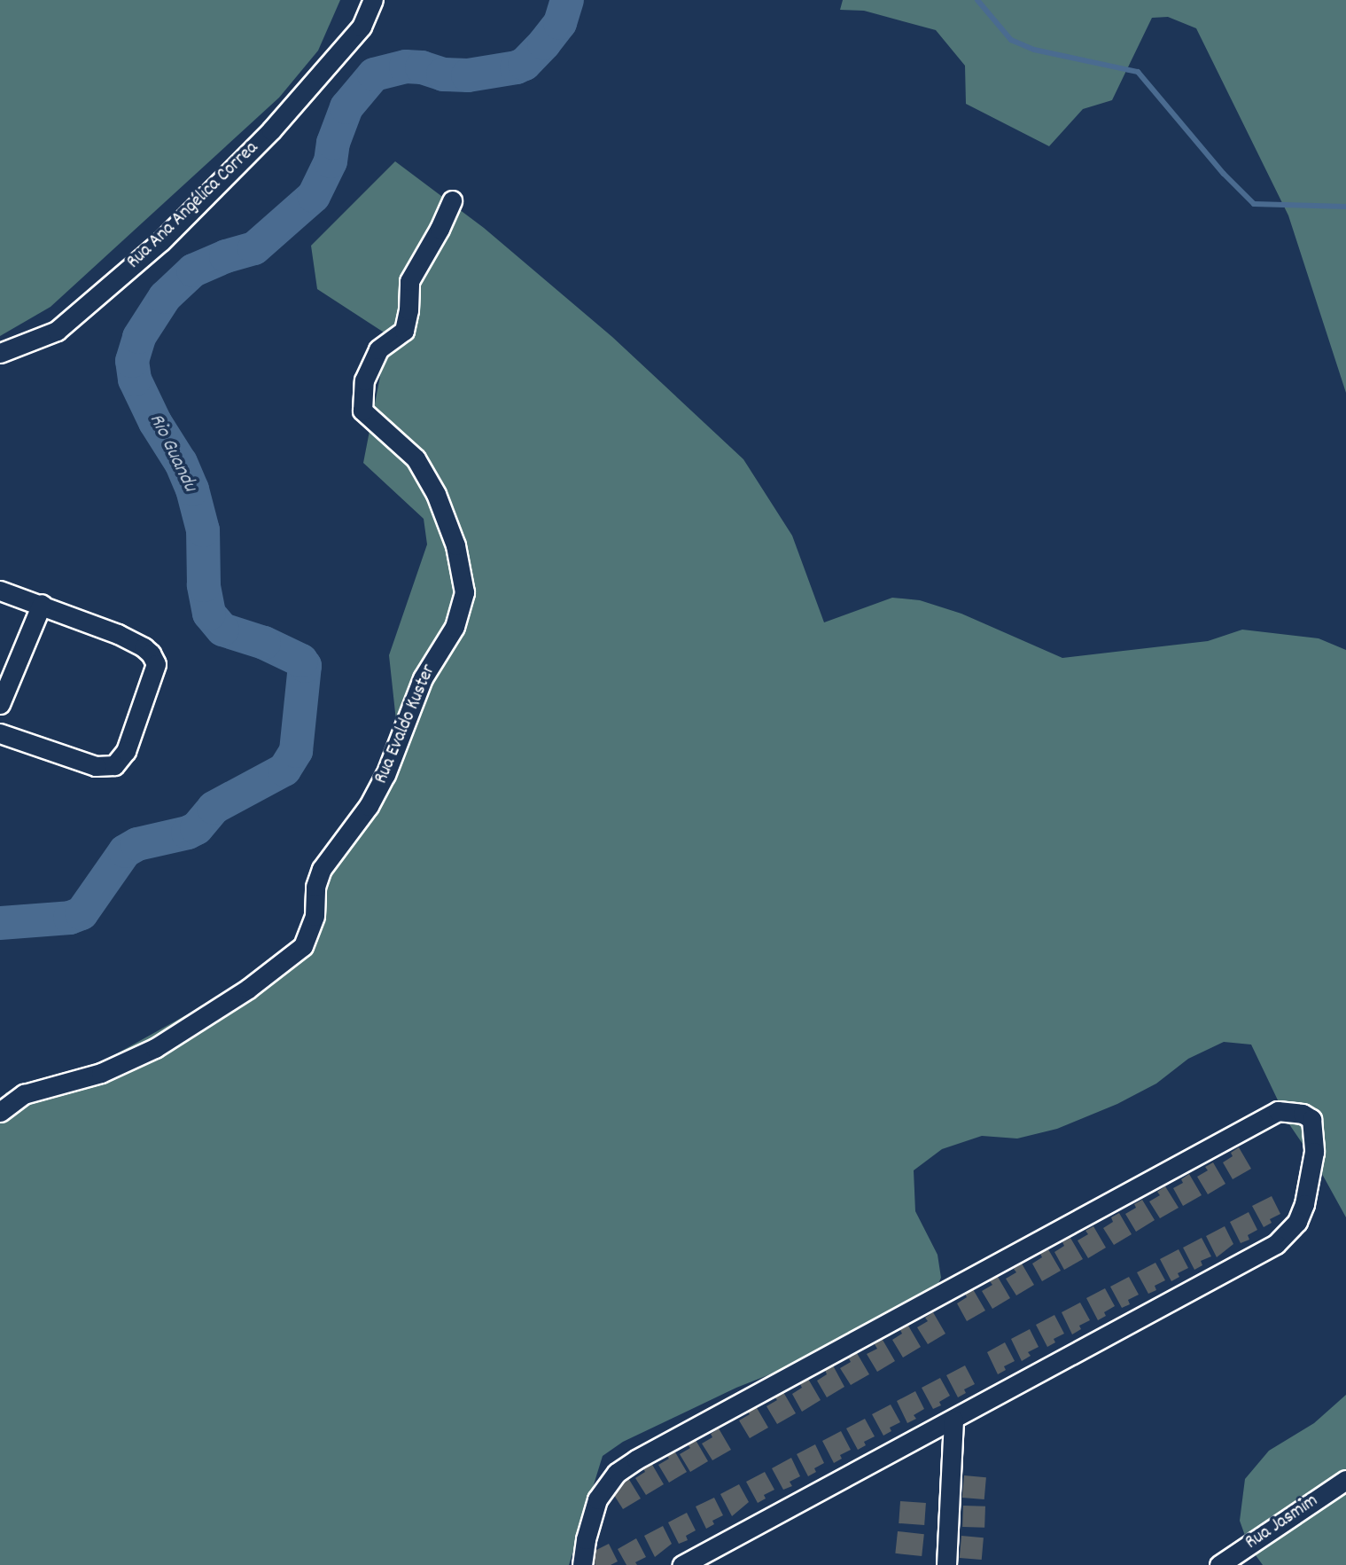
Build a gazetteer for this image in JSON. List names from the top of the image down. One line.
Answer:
{"streets":{"street":["Rua Ana Angélica Correa","Rua Evaldo Kuster","Rua Jasmim"]},"water":["Rio Guandu"]}
